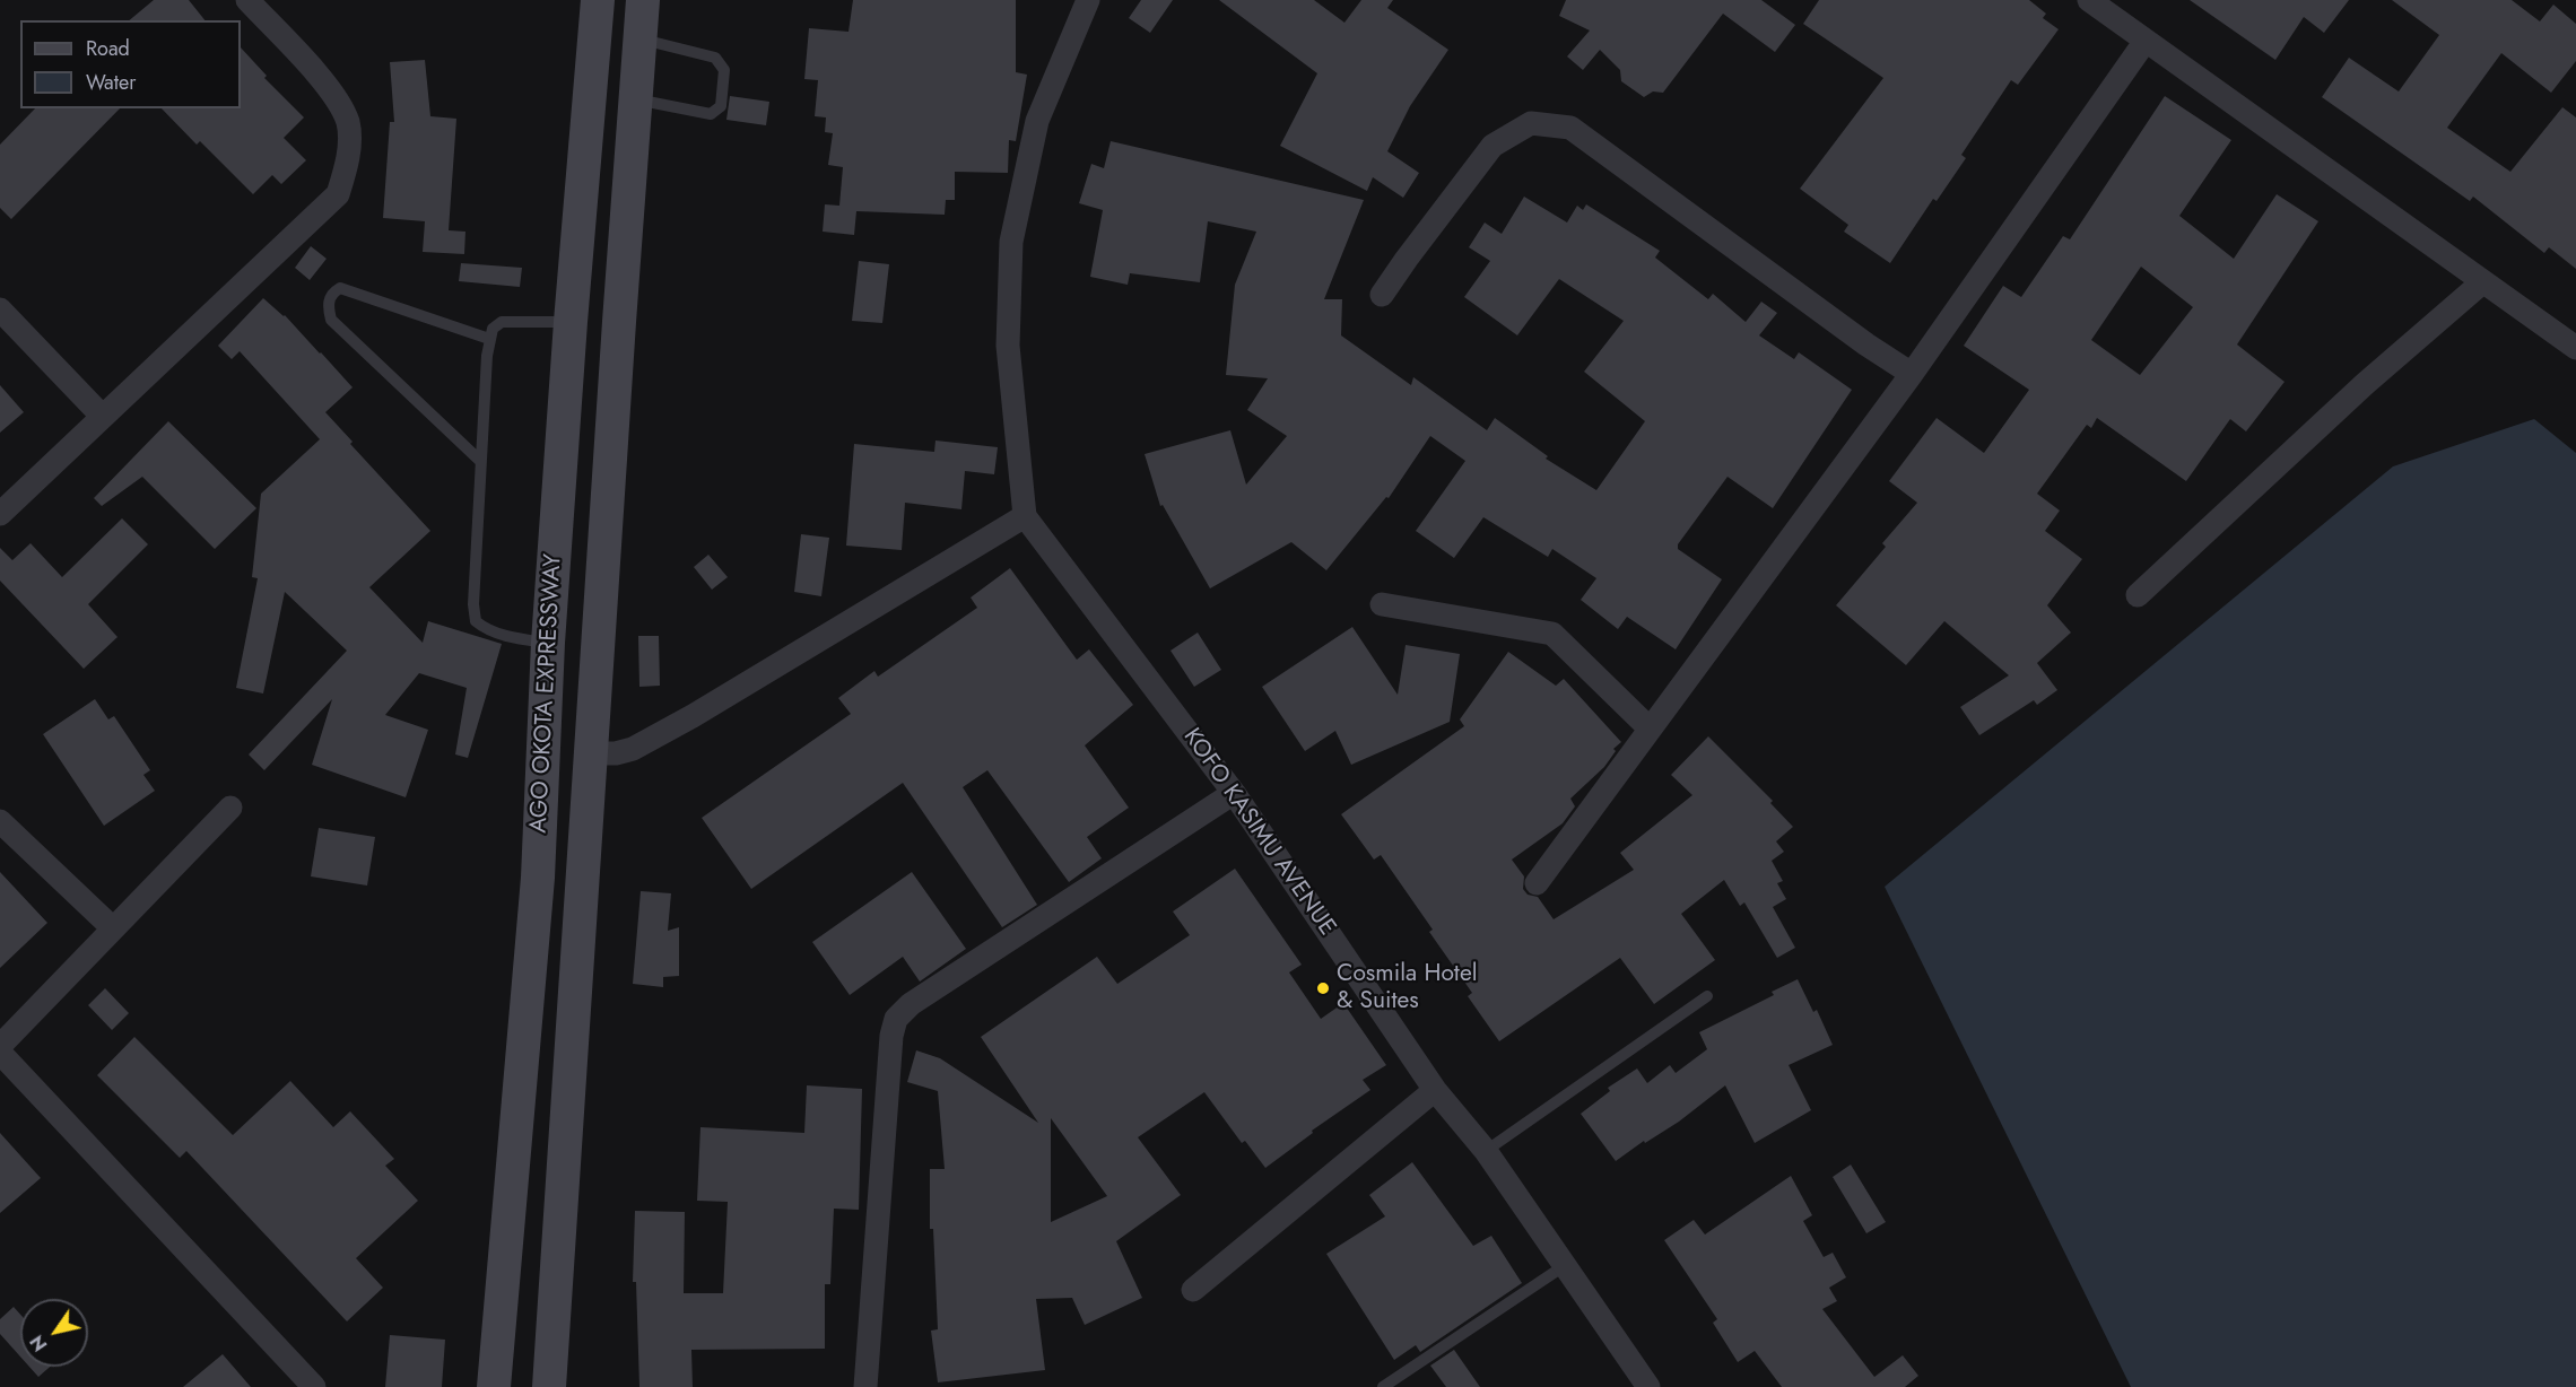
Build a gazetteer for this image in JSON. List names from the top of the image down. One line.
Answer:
{"streets":{"main road":["AGO OKOTA EXPRESSWAY"],"street":["KOFO KASIMU AVENUE"]},"places":["Cosmila Hotel & Suites"],"legend":["Road","Water"],"north":"bottom left"}
